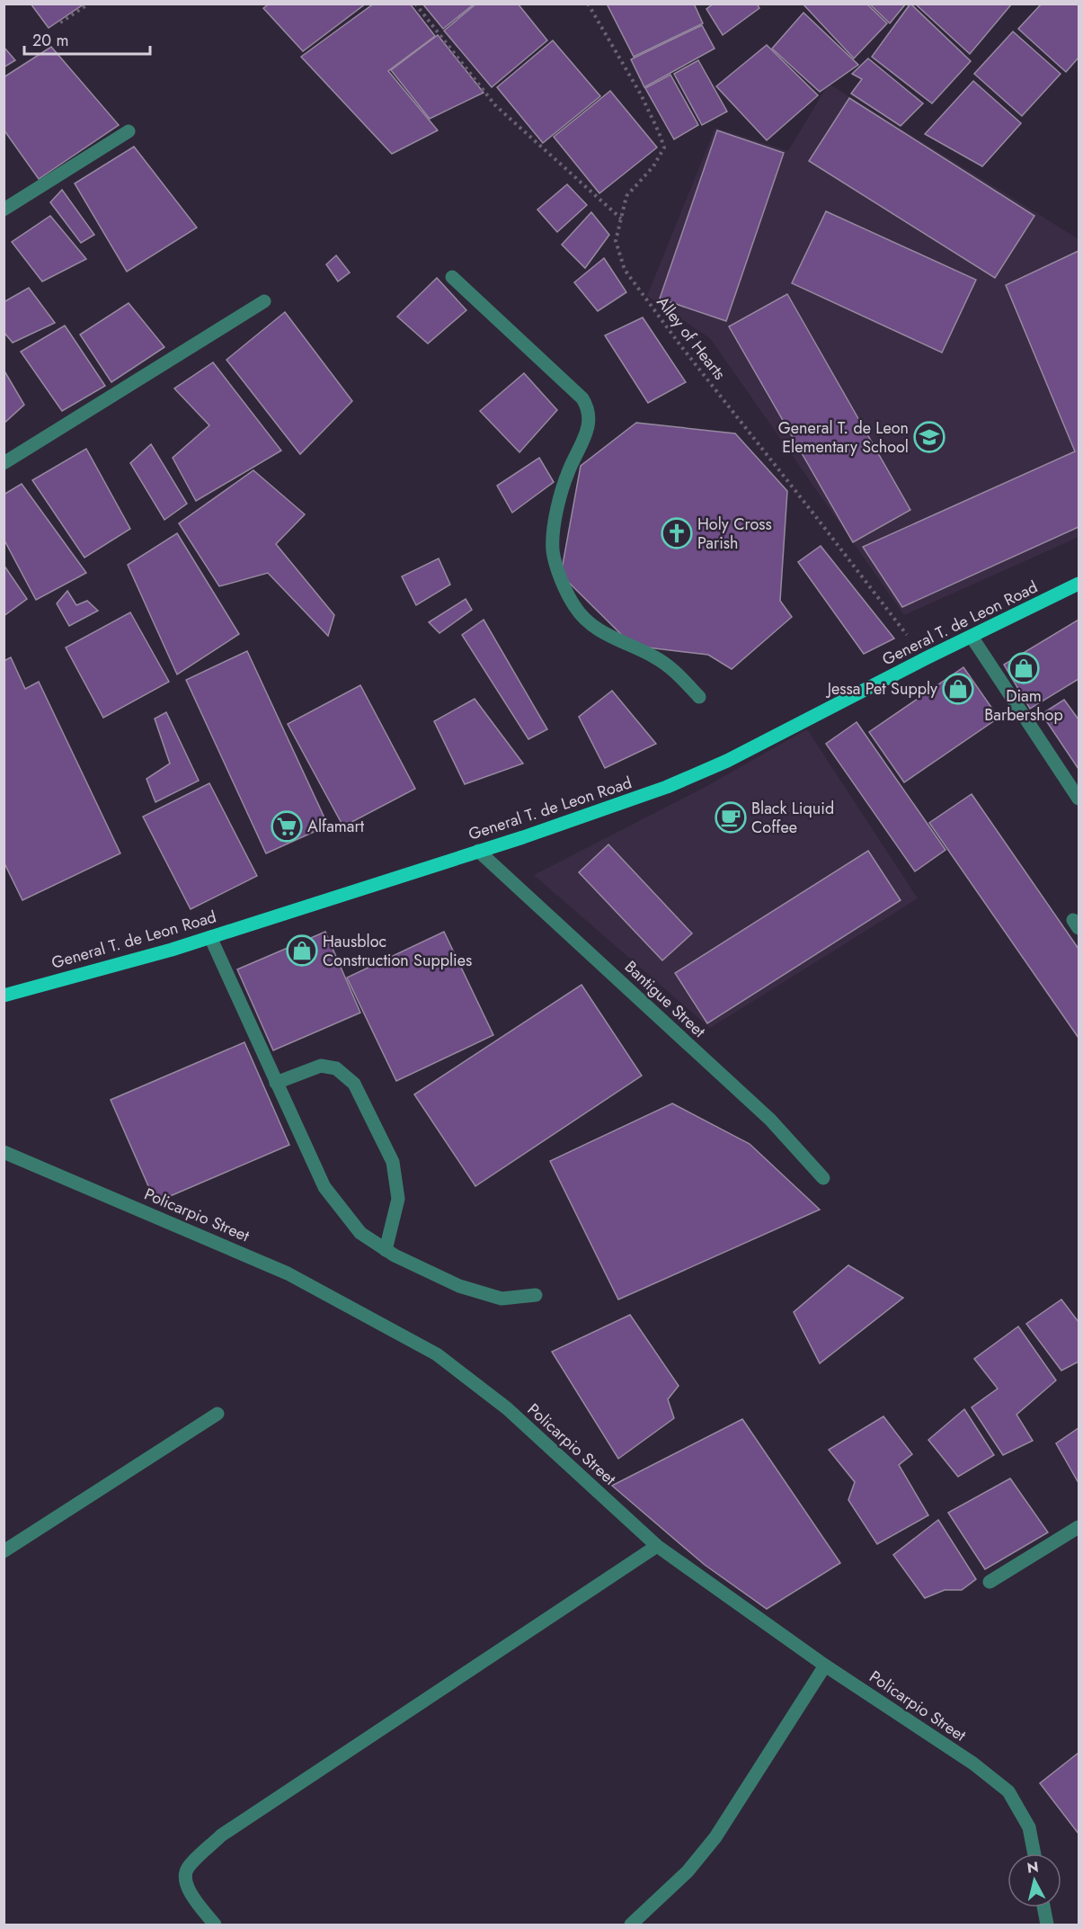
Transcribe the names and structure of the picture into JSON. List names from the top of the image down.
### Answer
{
  "streets": {
    "main road": ["General T. de Leon Road"],
    "street": ["Bantigue Street", "Policarpio Street"],
    "path": ["Alley of Hearts"]
  },
  "crossings": [
    ["Alley of Hearts", "General T. de Leon Road"],
    ["General T. de Leon Road", "Bantigue Street"]
  ],
  "places": {
    "school or university": ["General T. de Leon Elementary School"],
    "church": ["Holy Cross Parish"],
    "shop": ["Diam Barbershop", "Jessa Pet Supply", "Hausbloc Construction Supplies"],
    "cafe": ["Black Liquid Coffee"],
    "supermarket": ["Alfamart"]
  },
  "scale_bar": "20 m",
  "north": "top"
}
